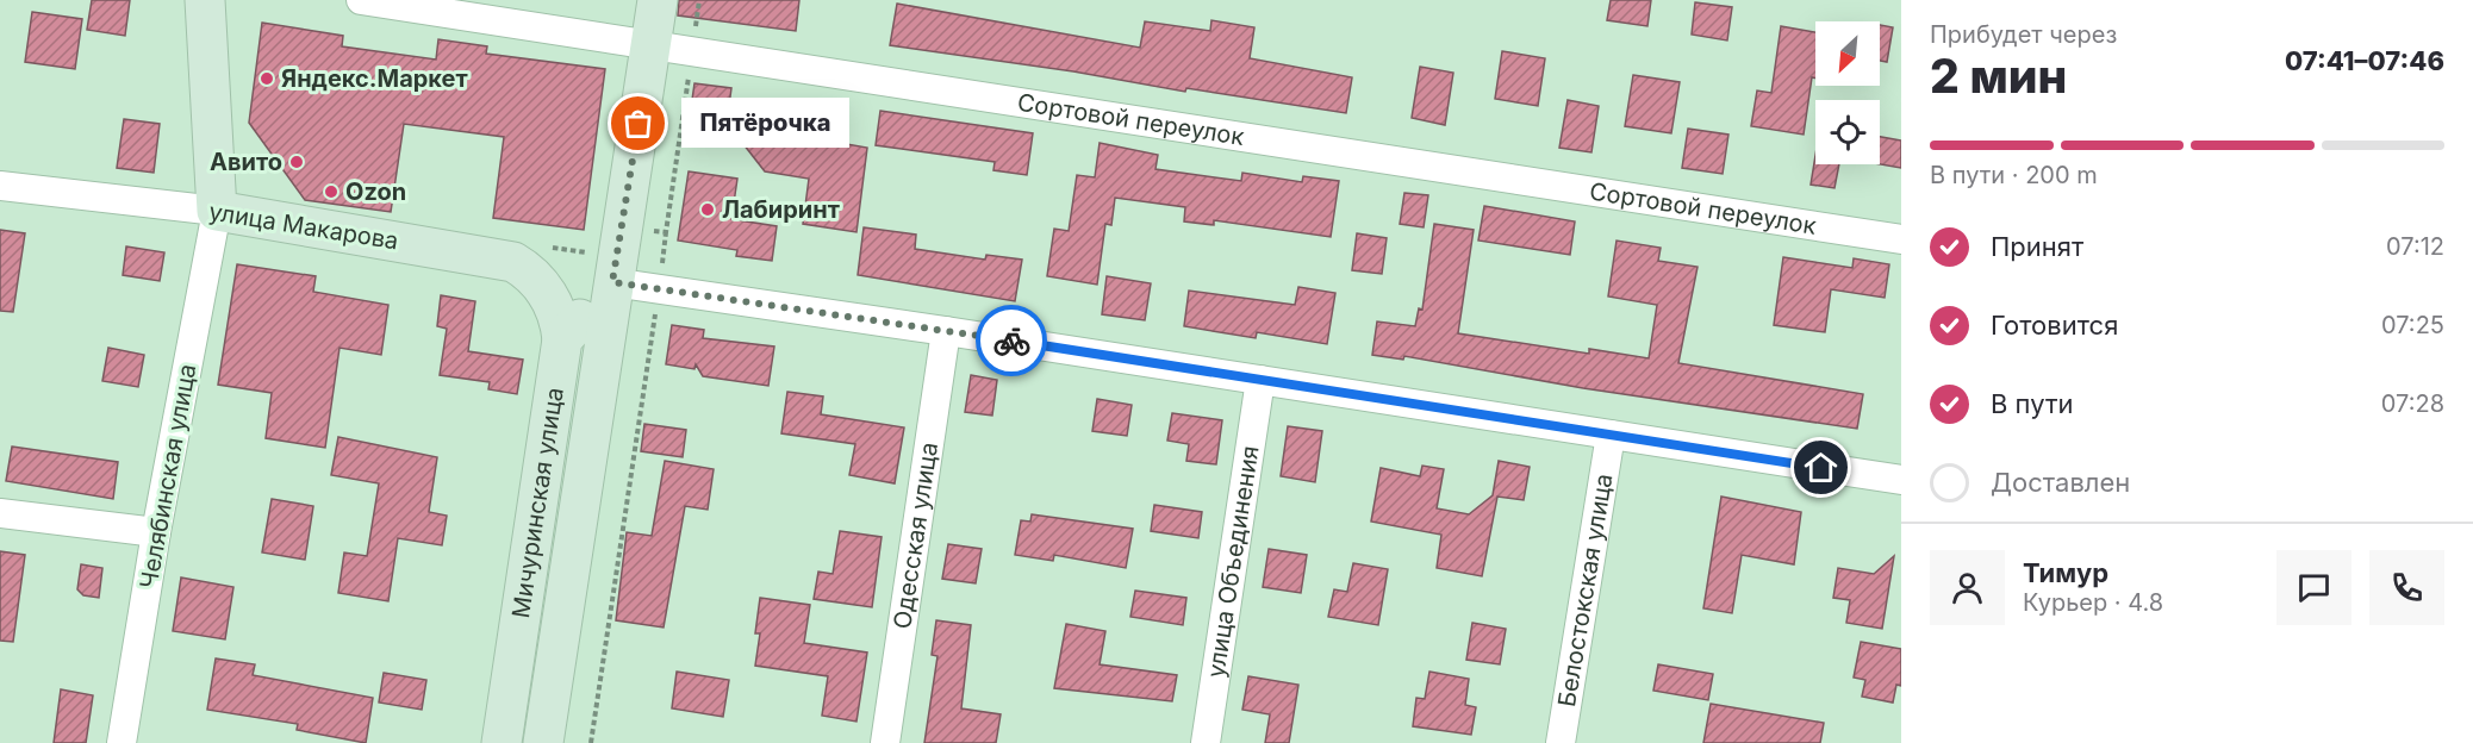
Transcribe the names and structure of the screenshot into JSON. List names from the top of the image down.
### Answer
{
  "streets": {
    "main road": ["улица Макарова", "Мичуринская улица"],
    "street": [
      "Сортовой переулок",
      "Челябинская улица",
      "Одесская улица",
      "улица Объединения",
      "Белостокская улица"
    ]
  },
  "crossings": [
    ["Сортовой переулок", "Мичуринская улица"],
    ["улица Макарова", "Челябинская улица"],
    ["улица Макарова", "Мичуринская улица"]
  ],
  "places": [
    "Яндекс.Маркет",
    "Пятёрочка",
    "Авито",
    "Ozon",
    "Лабиринт"
  ],
  "north": "bottom left",
  "page": {
    "heading": ["2 мин", "Прибудет через", "07:41–07:46"],
    "panel": ["Тимур", "Курьер · 4.8"],
    "bubble": "Пятёрочка",
    "bar": "В пути · 200 m",
    "list": [
      ["Принят", "07:12"],
      ["Готовится", "07:25"],
      ["В пути", "07:28"],
      "Доставлен"
    ]
  }
}
